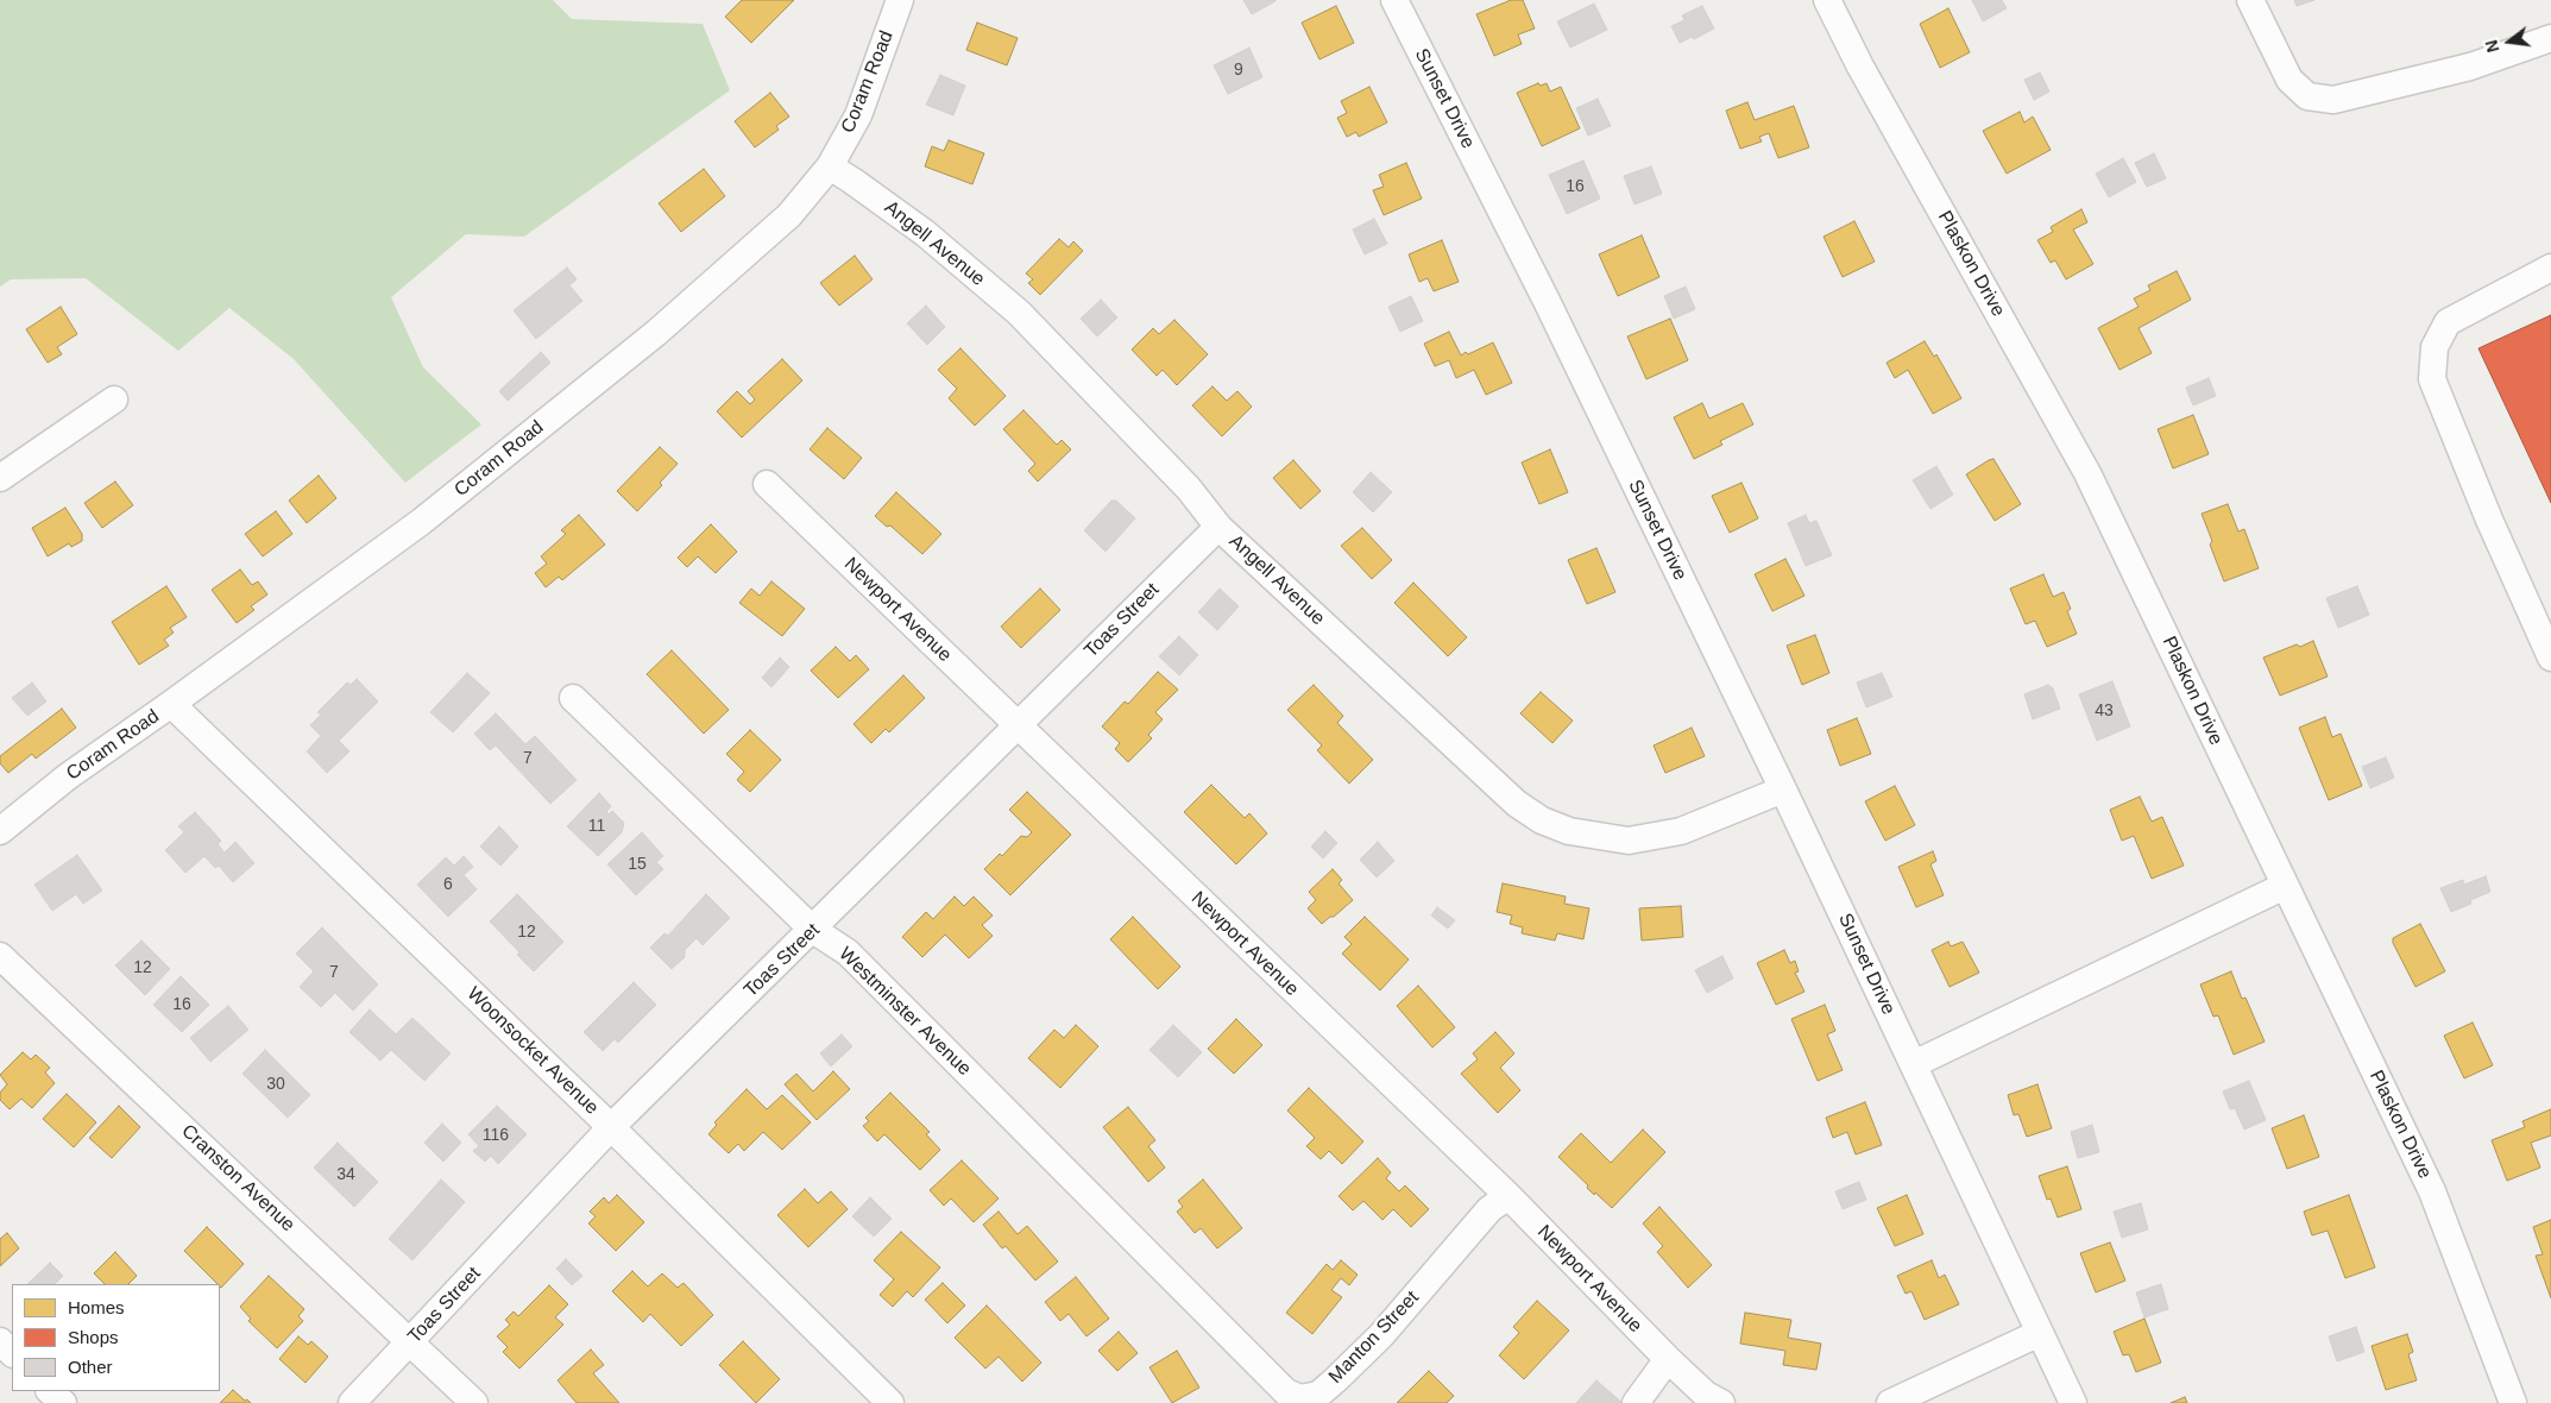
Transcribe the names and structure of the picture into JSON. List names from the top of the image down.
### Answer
{
  "streets": {
    "street": [
      "Coram Road",
      "Sunset Drive",
      "Angell Avenue",
      "Plaskon Drive",
      "Newport Avenue",
      "Toas Street",
      "Westminster Avenue",
      "Woonsocket Avenue",
      "Cranston Avenue",
      "Manton Street"
    ]
  },
  "crossings": [
    ["Coram Road", "Angell Avenue"],
    ["Coram Road", "Woonsocket Avenue"],
    ["Sunset Drive", "Angell Avenue"],
    ["Angell Avenue", "Toas Street"],
    ["Newport Avenue", "Toas Street"],
    ["Newport Avenue", "Manton Street"],
    ["Toas Street", "Westminster Avenue"],
    ["Toas Street", "Woonsocket Avenue"],
    ["Toas Street", "Cranston Avenue"],
    ["Westminster Avenue", "Manton Street"]
  ],
  "house_numbers": [
    "9",
    "16",
    "43",
    "7",
    "11",
    "15",
    "6",
    "12",
    "12",
    "7",
    "16",
    "30",
    "116",
    "34"
  ],
  "legend": ["Homes", "Shops", "Other"],
  "north": "left"
}
